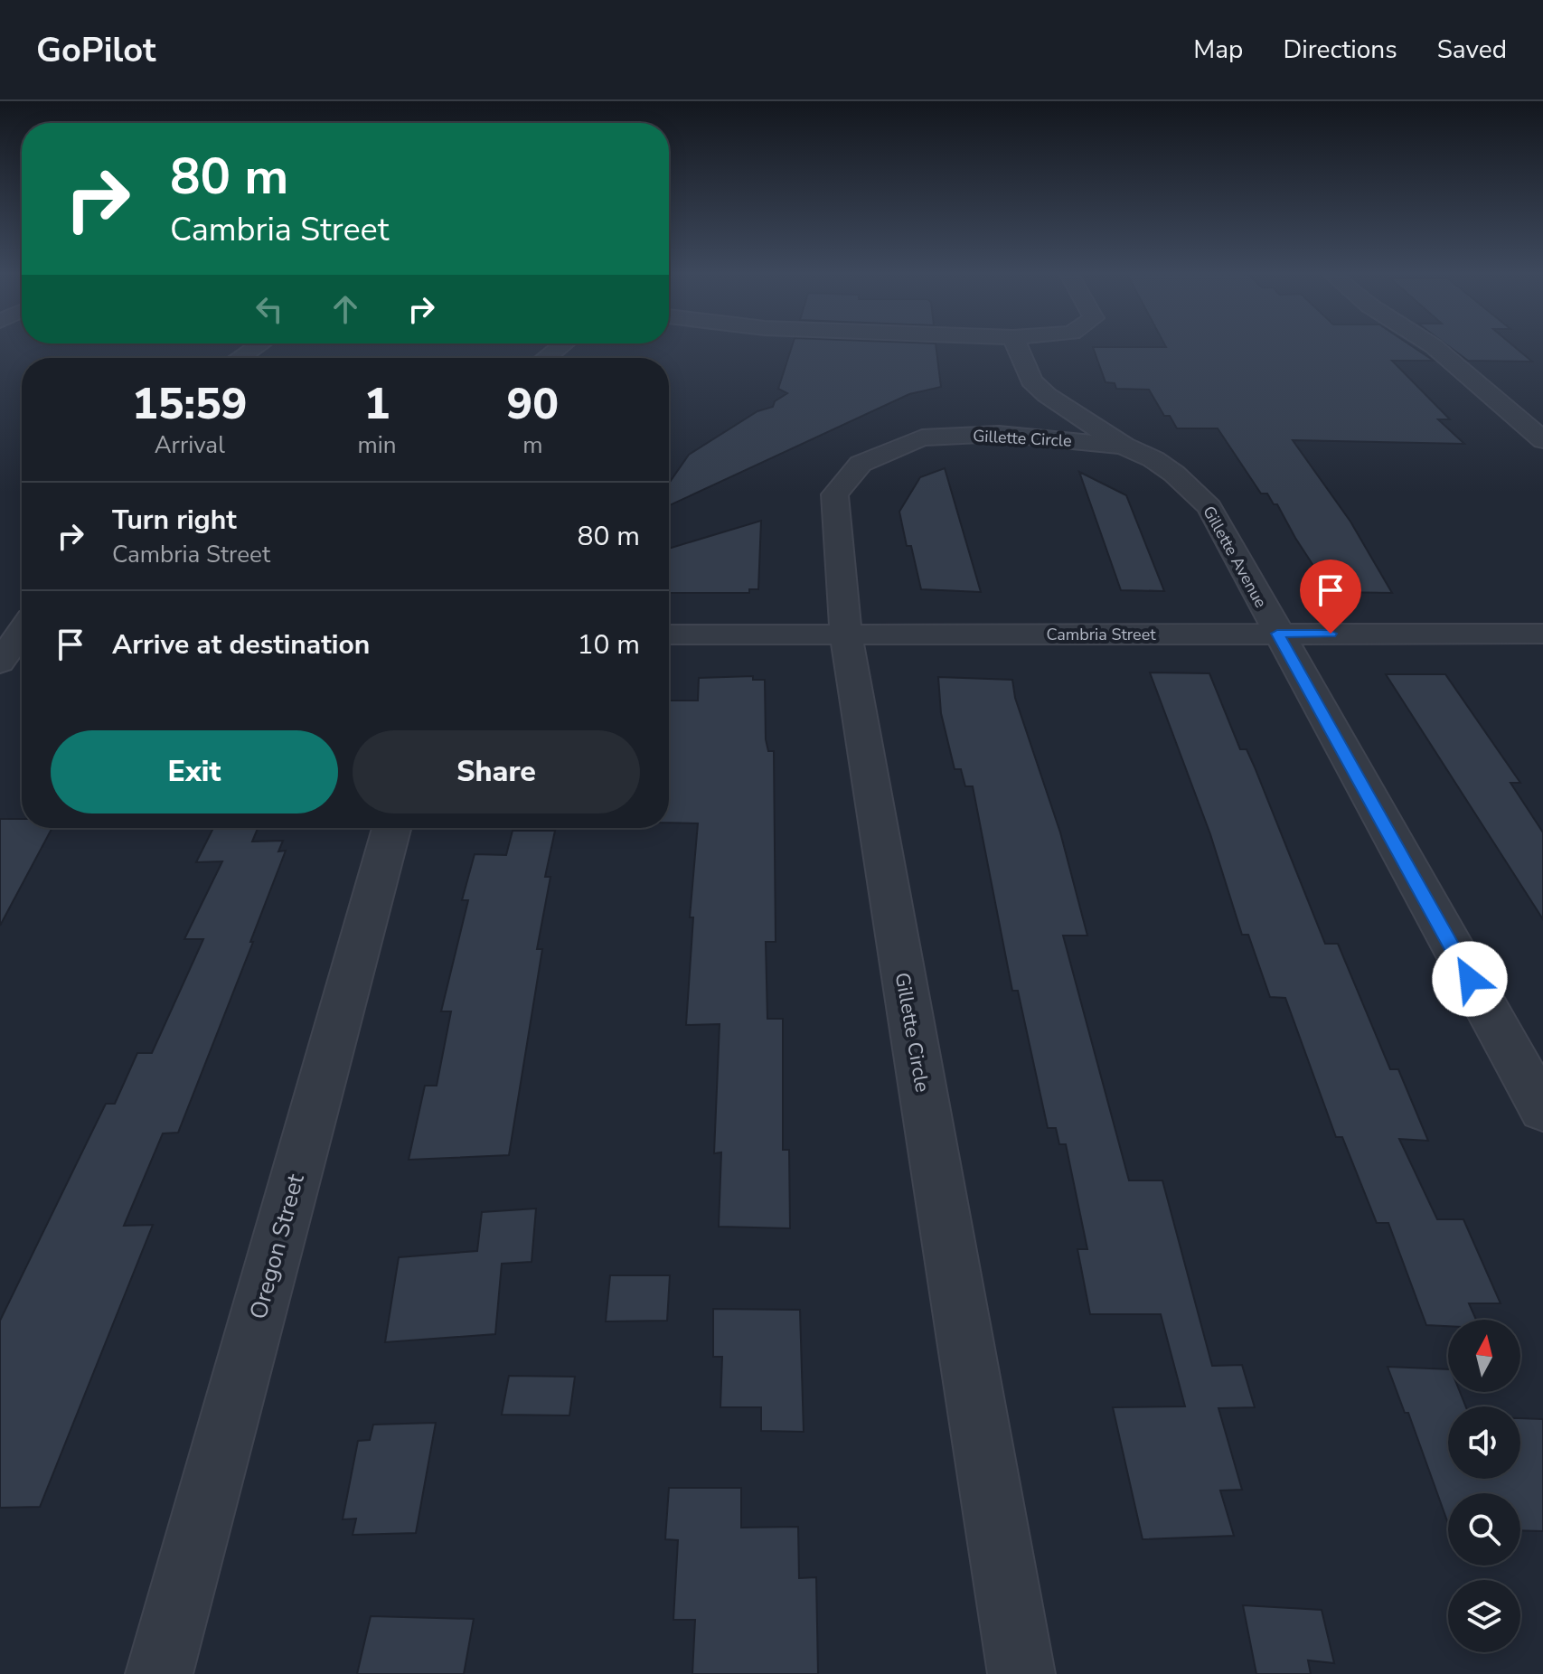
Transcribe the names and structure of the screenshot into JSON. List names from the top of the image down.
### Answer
{
  "streets": {
    "street": [
      "Gillette Circle",
      "Gillette Avenue",
      "Cambria Street",
      "Oregon Street"
    ]
  },
  "crossings": [
    ["Gillette Circle", "Gillette Avenue"],
    ["Gillette Circle", "Cambria Street"],
    ["Gillette Avenue", "Cambria Street"]
  ],
  "north": "top",
  "page": {
    "header": "GoPilot",
    "nav": ["Map", "Directions", "Saved"],
    "turn": ["80 m", "Cambria Street"],
    "eta": [
      "15:59",
      "Arrival",
      "1",
      "min",
      "90",
      "m"
    ],
    "list": [
      {
        "name": "Turn right",
        "note": "Cambria Street",
        "value": "80 m"
      },
      {
        "name": "Arrive at destination",
        "value": "10 m"
      }
    ],
    "buttons": ["Exit", "Share"]
  }
}
